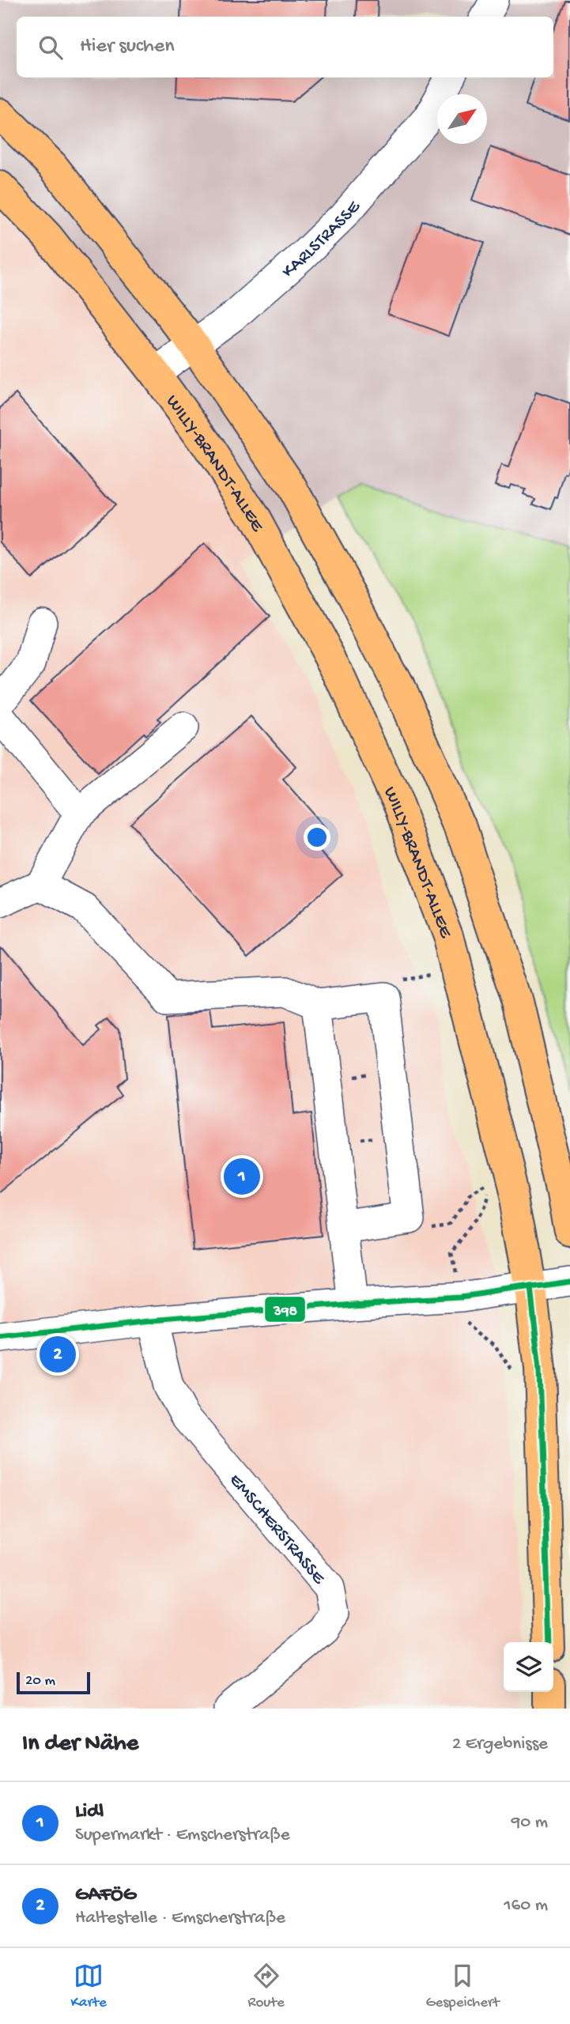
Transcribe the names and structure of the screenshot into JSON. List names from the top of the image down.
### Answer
{
  "streets": {
    "main road": ["WILLY-BRANDT-ALLEE"],
    "street": ["KARLSTRASSE", "EMSCHERSTRASSE"]
  },
  "crossings": [
    ["KARLSTRASSE", "WILLY-BRANDT-ALLEE"]
  ],
  "lines": ["transit line 398"],
  "scale_bar": "20 m",
  "north": "top right",
  "page": {
    "search": "Hier suchen",
    "pins": ["1", "2"],
    "scale": "20 m",
    "heading": ["In der Nähe", "2 Ergebnisse"],
    "list": [
      {
        "mark": "1",
        "name": "Lidl",
        "note": "Supermarkt · Emscherstraße",
        "value": "90 m"
      },
      {
        "mark": "2",
        "name": "GAFÖG",
        "note": "Haltestelle · Emscherstraße",
        "value": "160 m"
      }
    ],
    "nav": ["Karte", "Route", "Gespeichert"]
  }
}
